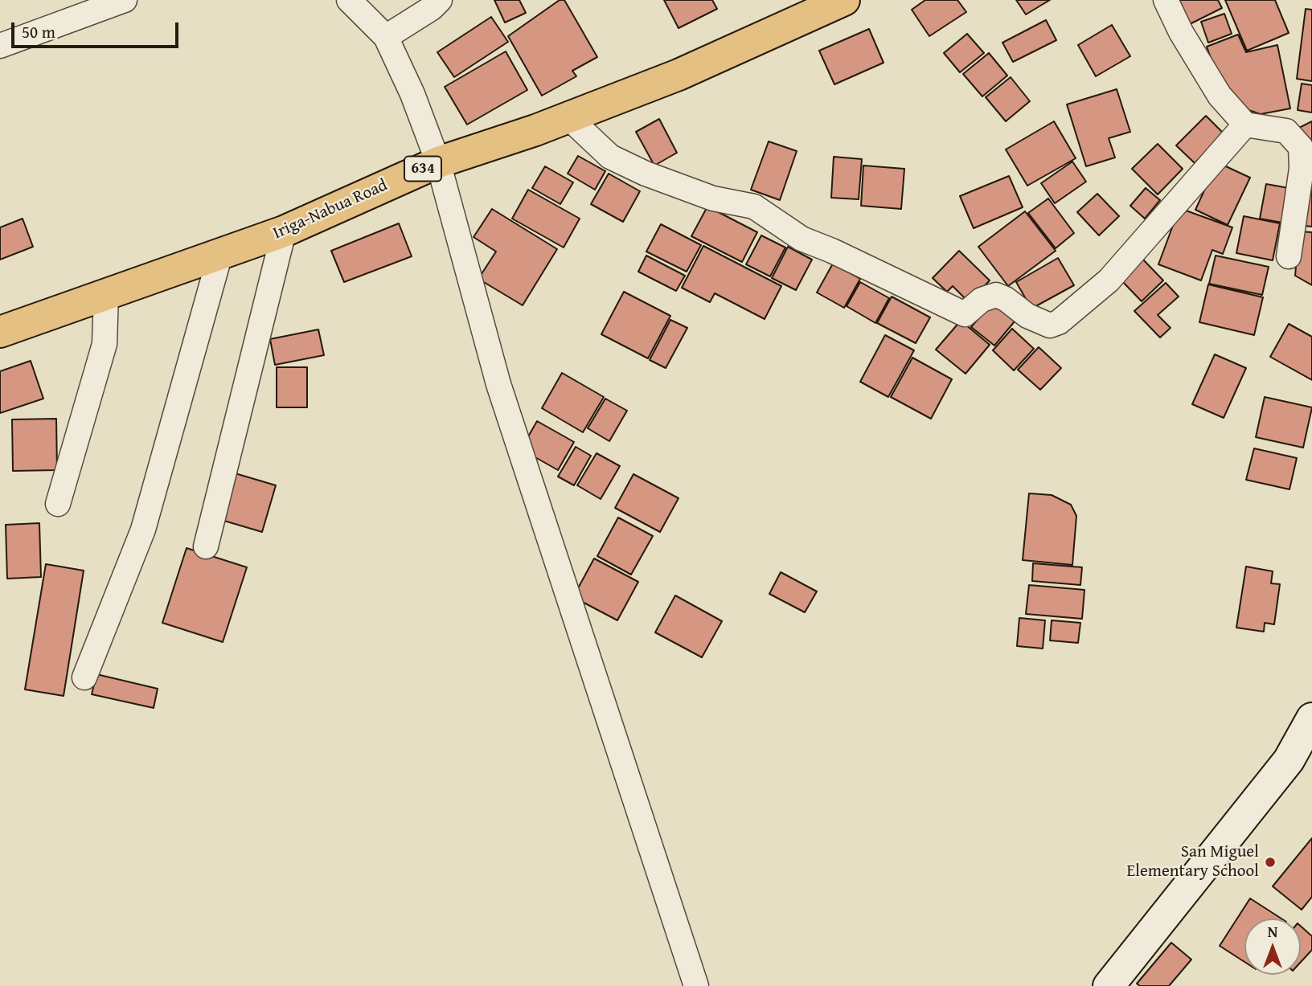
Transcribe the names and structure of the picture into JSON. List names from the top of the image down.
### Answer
{
  "streets": {
    "main road": ["634", "Iriga-Nabua Road"]
  },
  "places": ["San Miguel Elementary School"],
  "scale_bar": "50 m",
  "north": "top"
}
